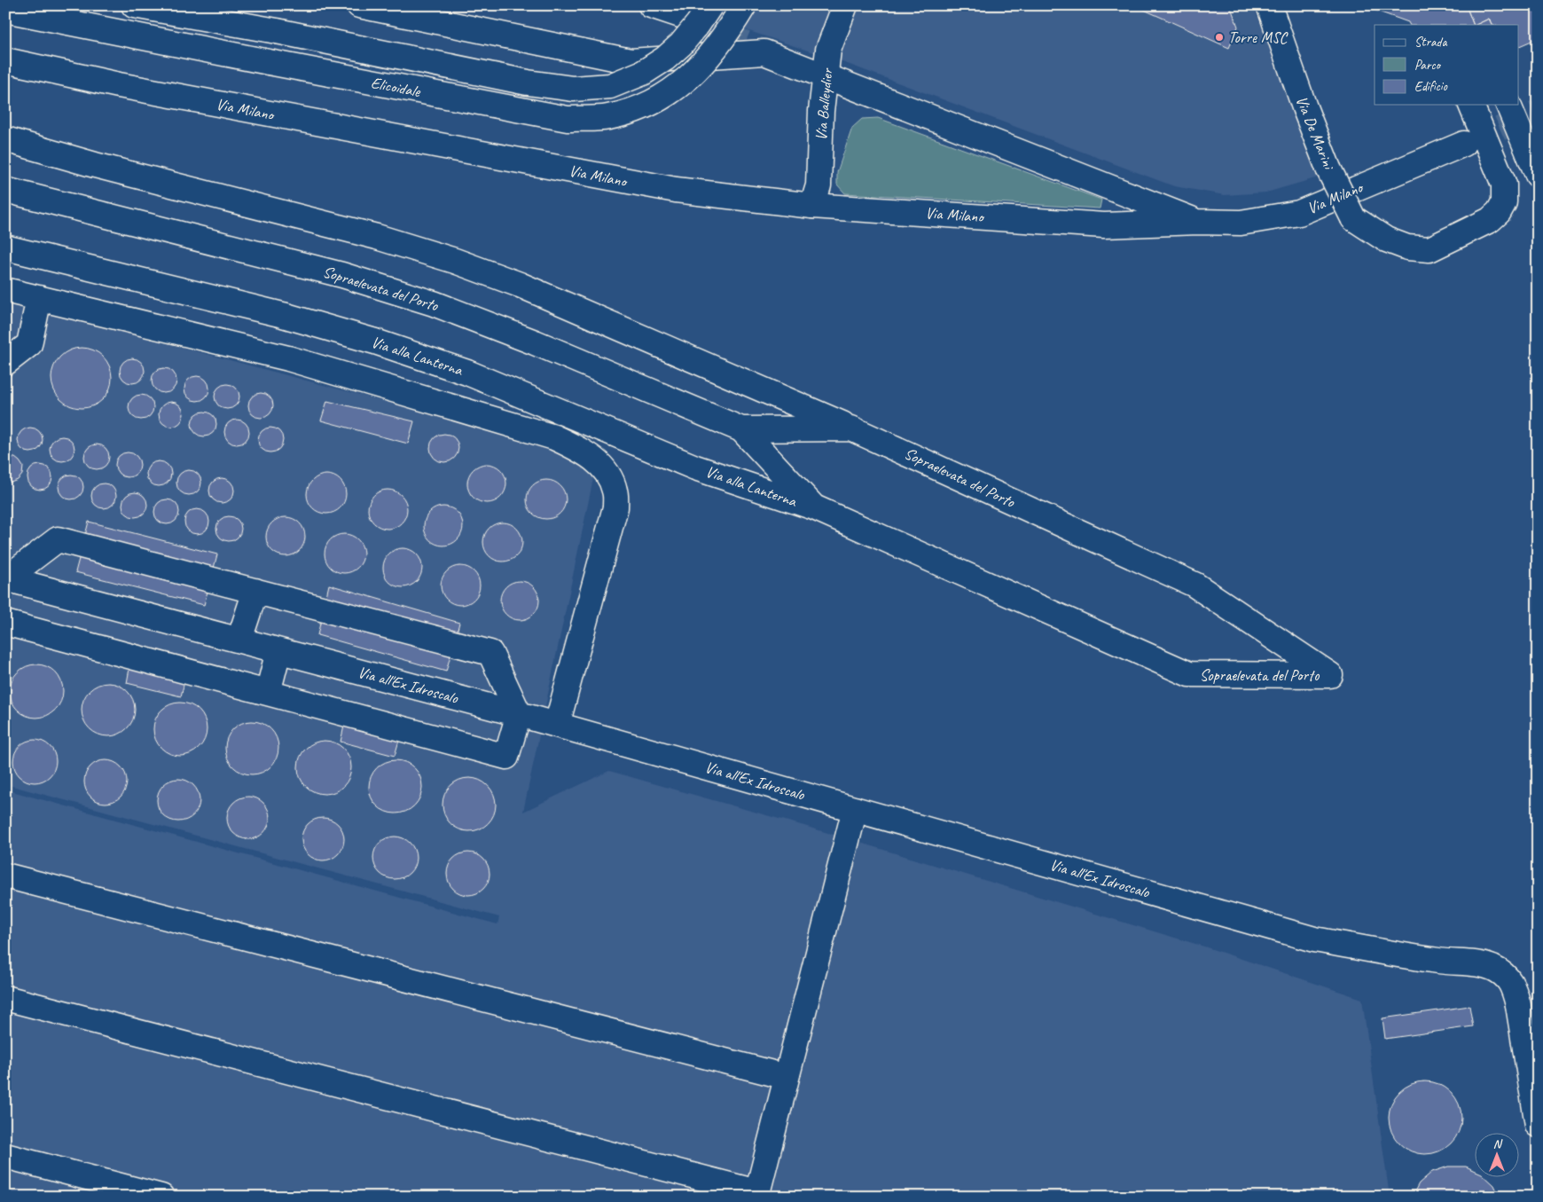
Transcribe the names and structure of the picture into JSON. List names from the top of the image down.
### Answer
{
  "streets": {
    "main road": [
      "Elicoidale",
      "Via Balleydier",
      "Via Milano",
      "Via De Marini",
      "Sopraelevata del Porto",
      "Via alla Lanterna",
      "Via all'Ex Idroscalo"
    ]
  },
  "crossings": [
    ["Via Balleydier", "Via Milano"],
    ["Sopraelevata del Porto", "Via alla Lanterna"]
  ],
  "places": ["Torre MSC"],
  "legend": ["Strada", "Parco", "Edificio"],
  "north": "top"
}
